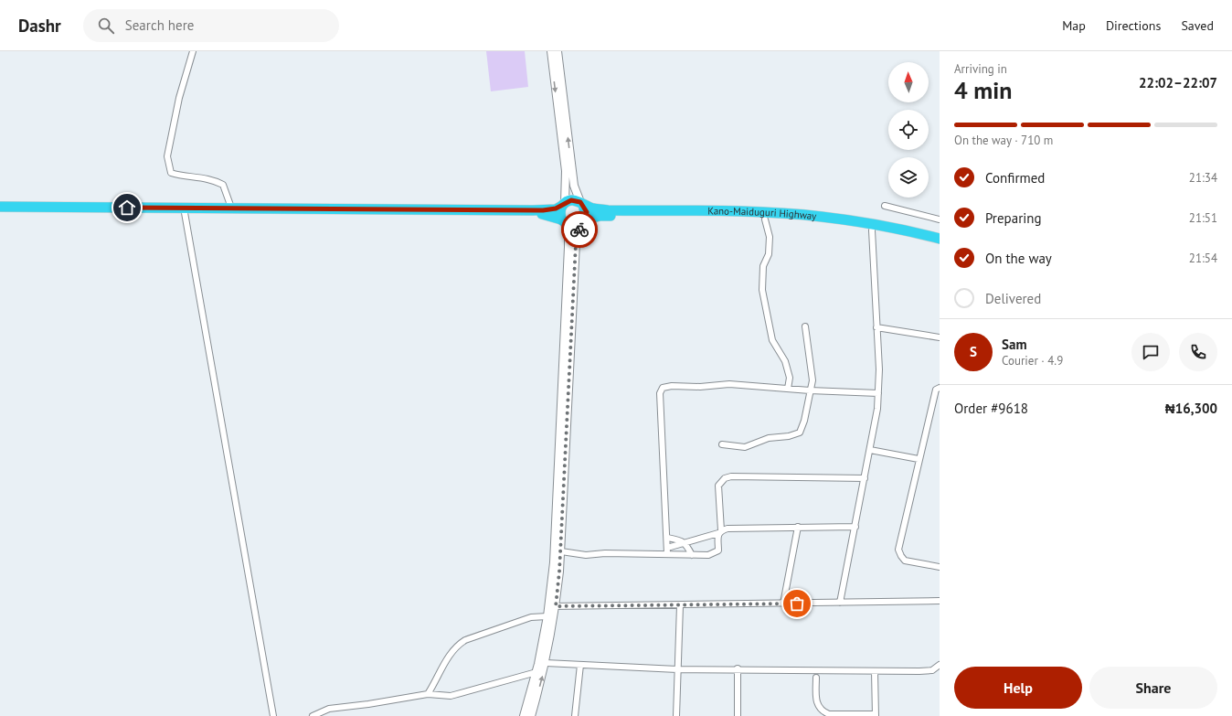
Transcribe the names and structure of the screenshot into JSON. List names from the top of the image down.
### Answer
{
  "streets": {
    "highway": ["Kano-Maiduguri Highway"]
  },
  "north": "top",
  "page": {
    "header": "Dashr",
    "search": "Search here",
    "nav": ["Map", "Directions", "Saved"],
    "heading": ["4 min", "Arriving in", "22:02–22:07"],
    "panel": [
      "Sam",
      "Courier · 4.9",
      "Order #9618",
      "₦16,300"
    ],
    "bar": "On the way · 710 m",
    "list": [
      ["Confirmed", "21:34"],
      ["Preparing", "21:51"],
      ["On the way", "21:54"],
      "Delivered"
    ],
    "round": "S",
    "buttons": ["Help", "Share"]
  }
}
